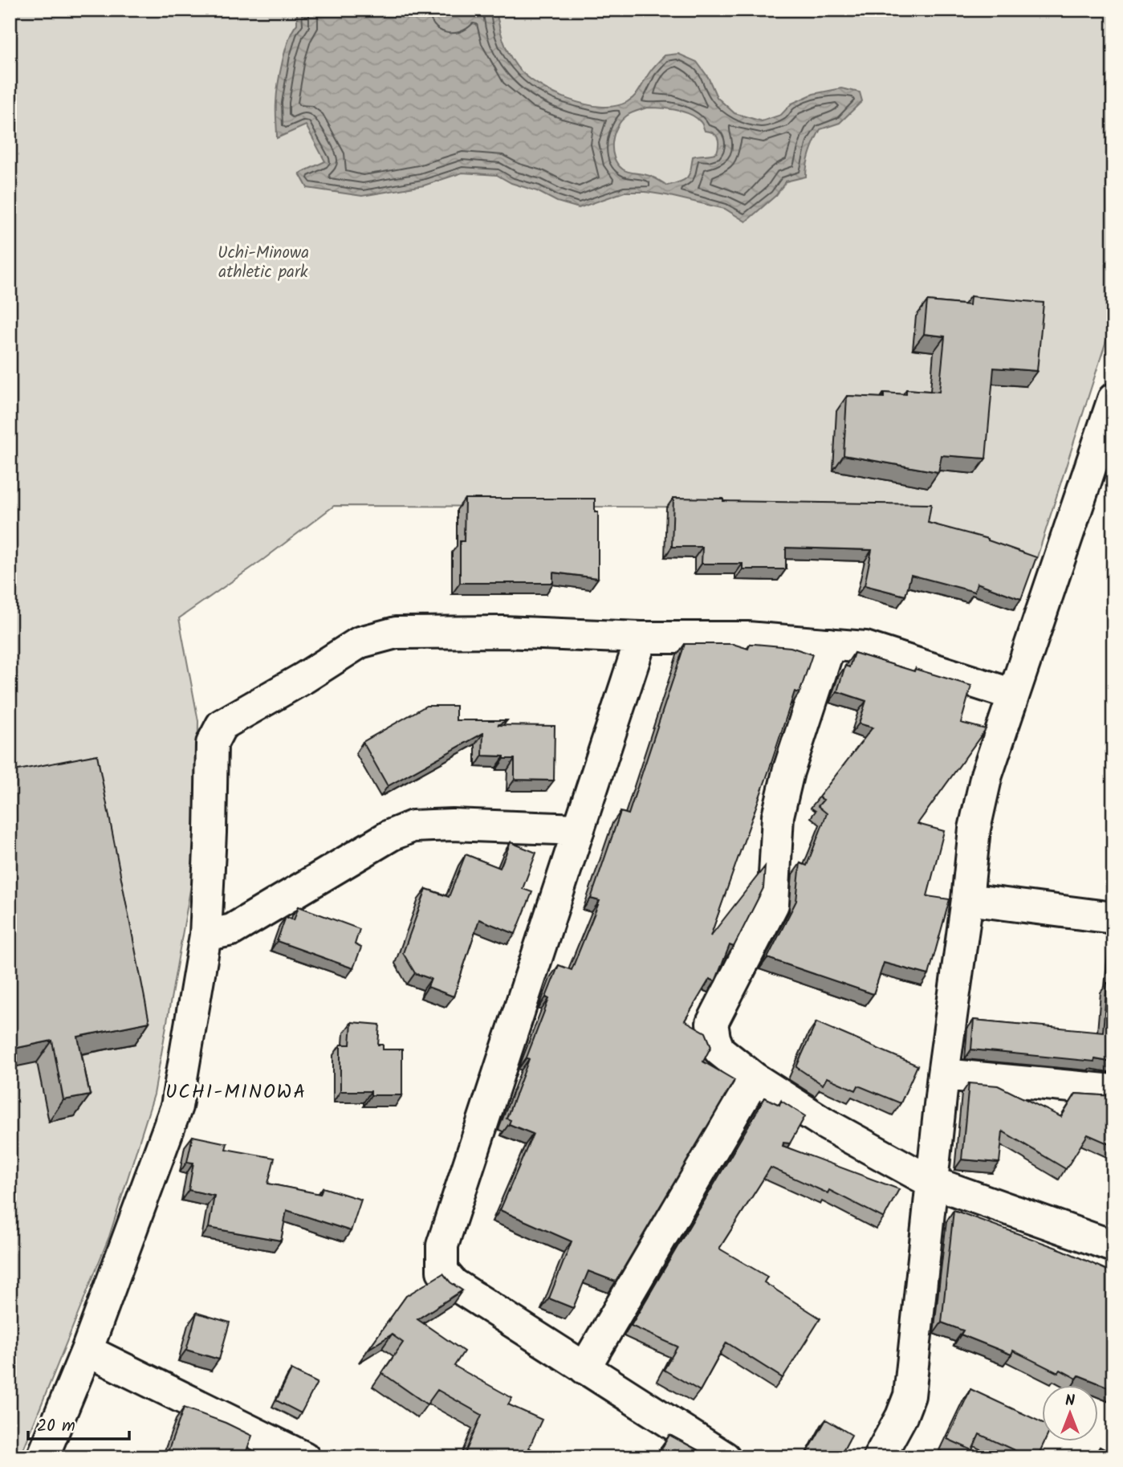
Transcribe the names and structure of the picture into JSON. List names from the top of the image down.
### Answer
{
  "districts": ["UCHI-MINOWA"],
  "parks": ["Uchi-Minowa athletic park"],
  "scale_bar": "20 m",
  "north": "top"
}
